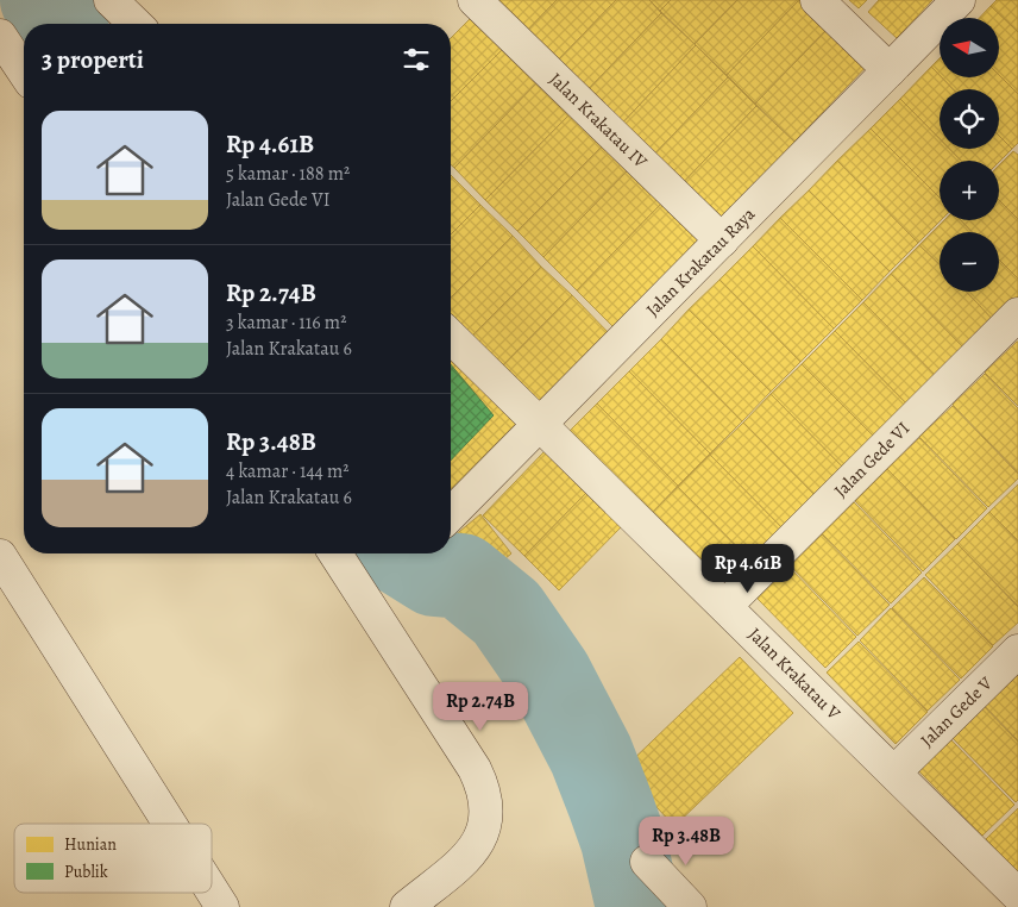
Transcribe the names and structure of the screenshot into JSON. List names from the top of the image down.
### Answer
{
  "streets": {
    "street": [
      "Jalan Krakatau IV",
      "Jalan Krakatau Raya",
      "Jalan Gede VI",
      "Jalan Krakatau V",
      "Jalan Gede V"
    ]
  },
  "crossings": [
    ["Jalan Krakatau IV", "Jalan Krakatau Raya"],
    ["Jalan Krakatau Raya", "Jalan Krakatau V"],
    ["Jalan Gede VI", "Jalan Krakatau V"],
    ["Jalan Krakatau V", "Jalan Gede V"]
  ],
  "legend": ["Hunian", "Publik"],
  "north": "left",
  "page": {
    "map_buttons": ["+", "−"],
    "heading": "3 properti",
    "list": [
      {
        "name": "Rp 4.61B",
        "note": "5 kamar · 188 m² · Jalan Gede VI"
      },
      {
        "name": "Rp 2.74B",
        "note": "3 kamar · 116 m² · Jalan Krakatau 6"
      },
      {
        "name": "Rp 3.48B",
        "note": "4 kamar · 144 m² · Jalan Krakatau 6"
      }
    ],
    "price": ["Rp 4.61B", "Rp 2.74B", "Rp 3.48B"]
  }
}
